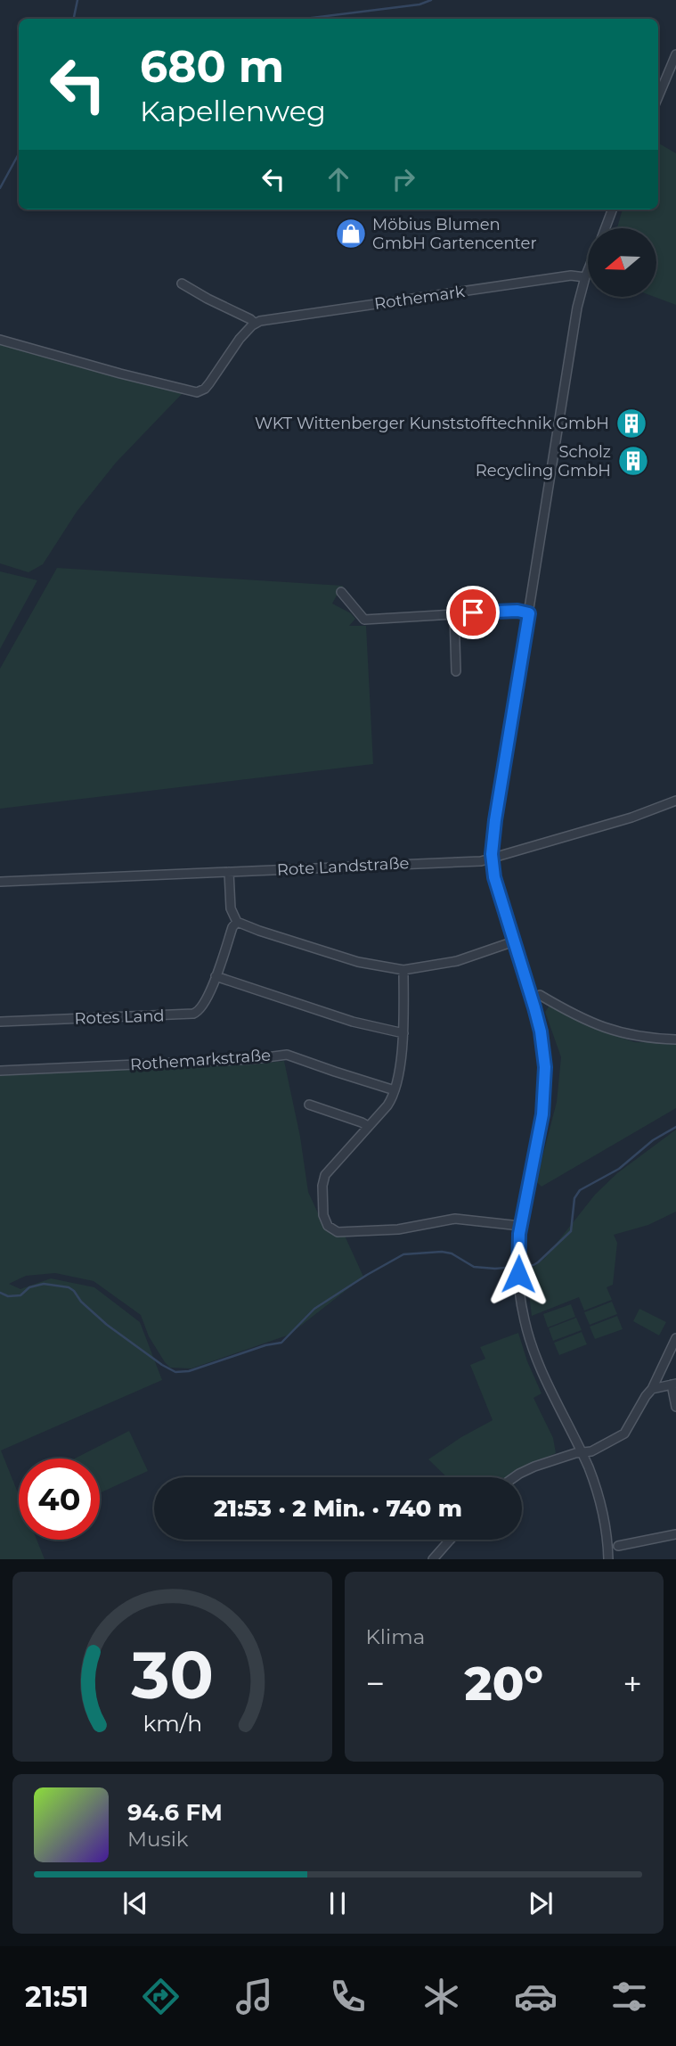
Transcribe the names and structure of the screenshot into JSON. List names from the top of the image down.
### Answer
{
  "streets": {
    "street": [
      "Rothemark",
      "Rote Landstraße",
      "Rotes Land",
      "Rothemarkstraße"
    ]
  },
  "places": {
    "shop": ["Möbius Blumen GmbH Gartencenter"],
    "building": ["WKT Wittenberger Kunststofftechnik GmbH", "Scholz Recycling GmbH"]
  },
  "north": "left",
  "page": {
    "turn": ["680 m", "Kapellenweg"],
    "limit": "40",
    "trip": "21:53 · 2 Min. · 740 m",
    "tile": "Klima",
    "heat": ["−", "20°", "+"],
    "song": ["94.6 FM", "Musik"],
    "tabs": "21:51",
    "gauge": ["30", "km/h"]
  }
}
